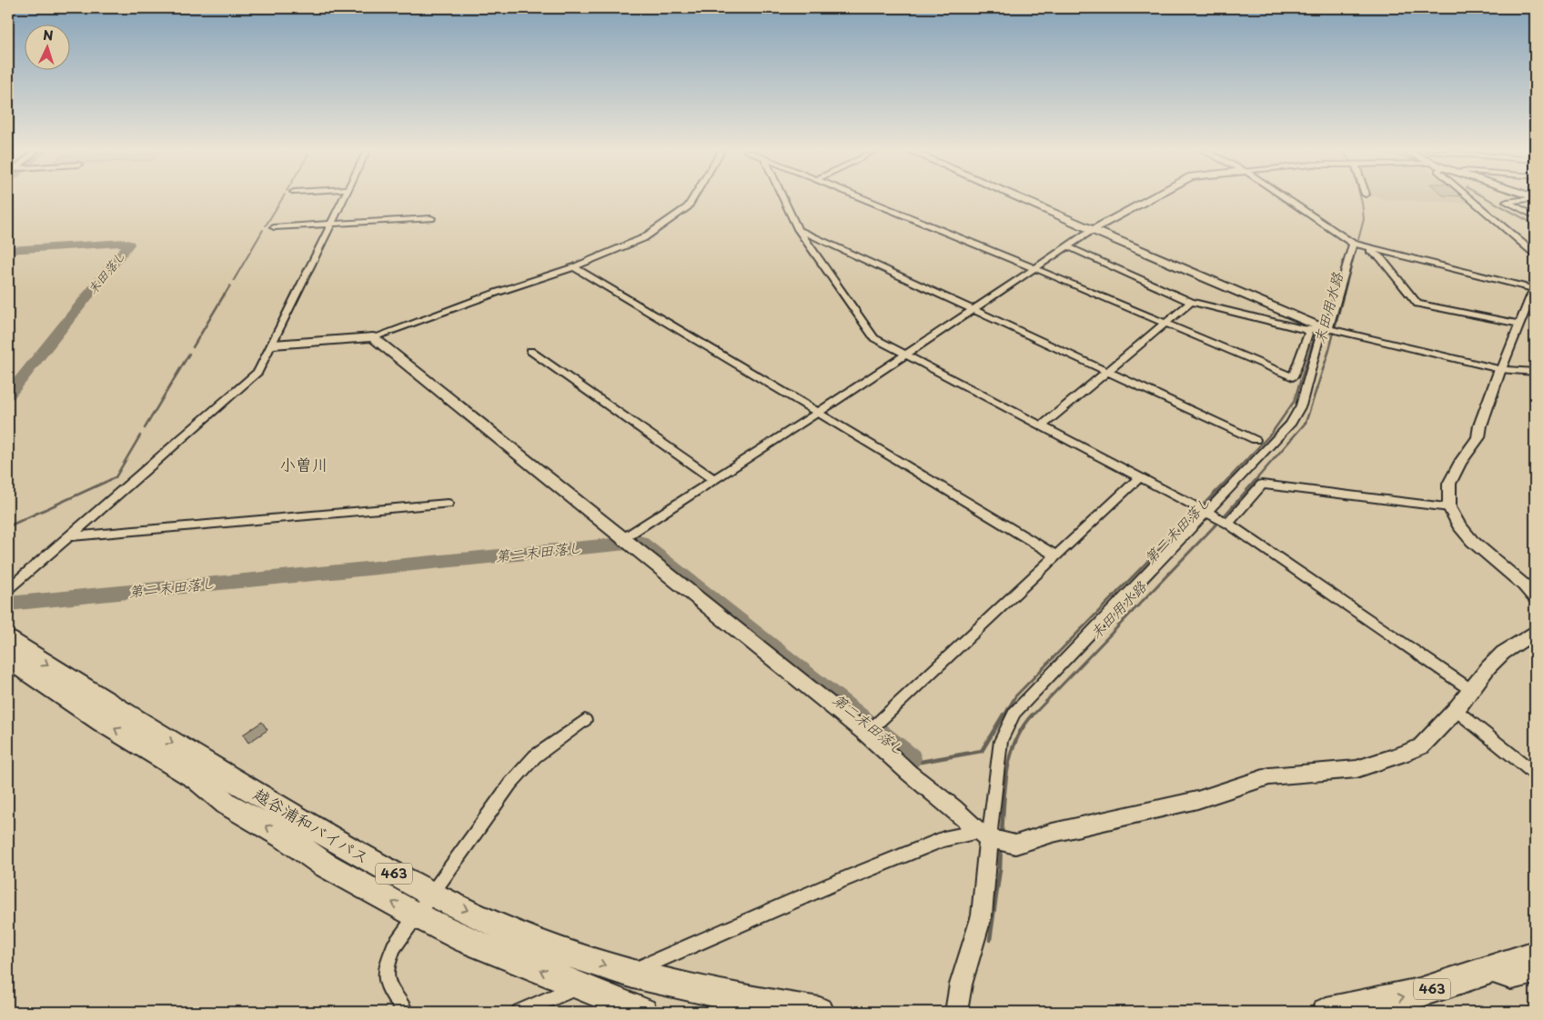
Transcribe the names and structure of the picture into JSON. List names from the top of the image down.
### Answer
{
  "streets": {
    "highway": ["越谷浦和バイパス", "463"]
  },
  "districts": ["小曽川"],
  "water": ["末田落し", "末田用水路", "第二末田落し"],
  "north": "top"
}
